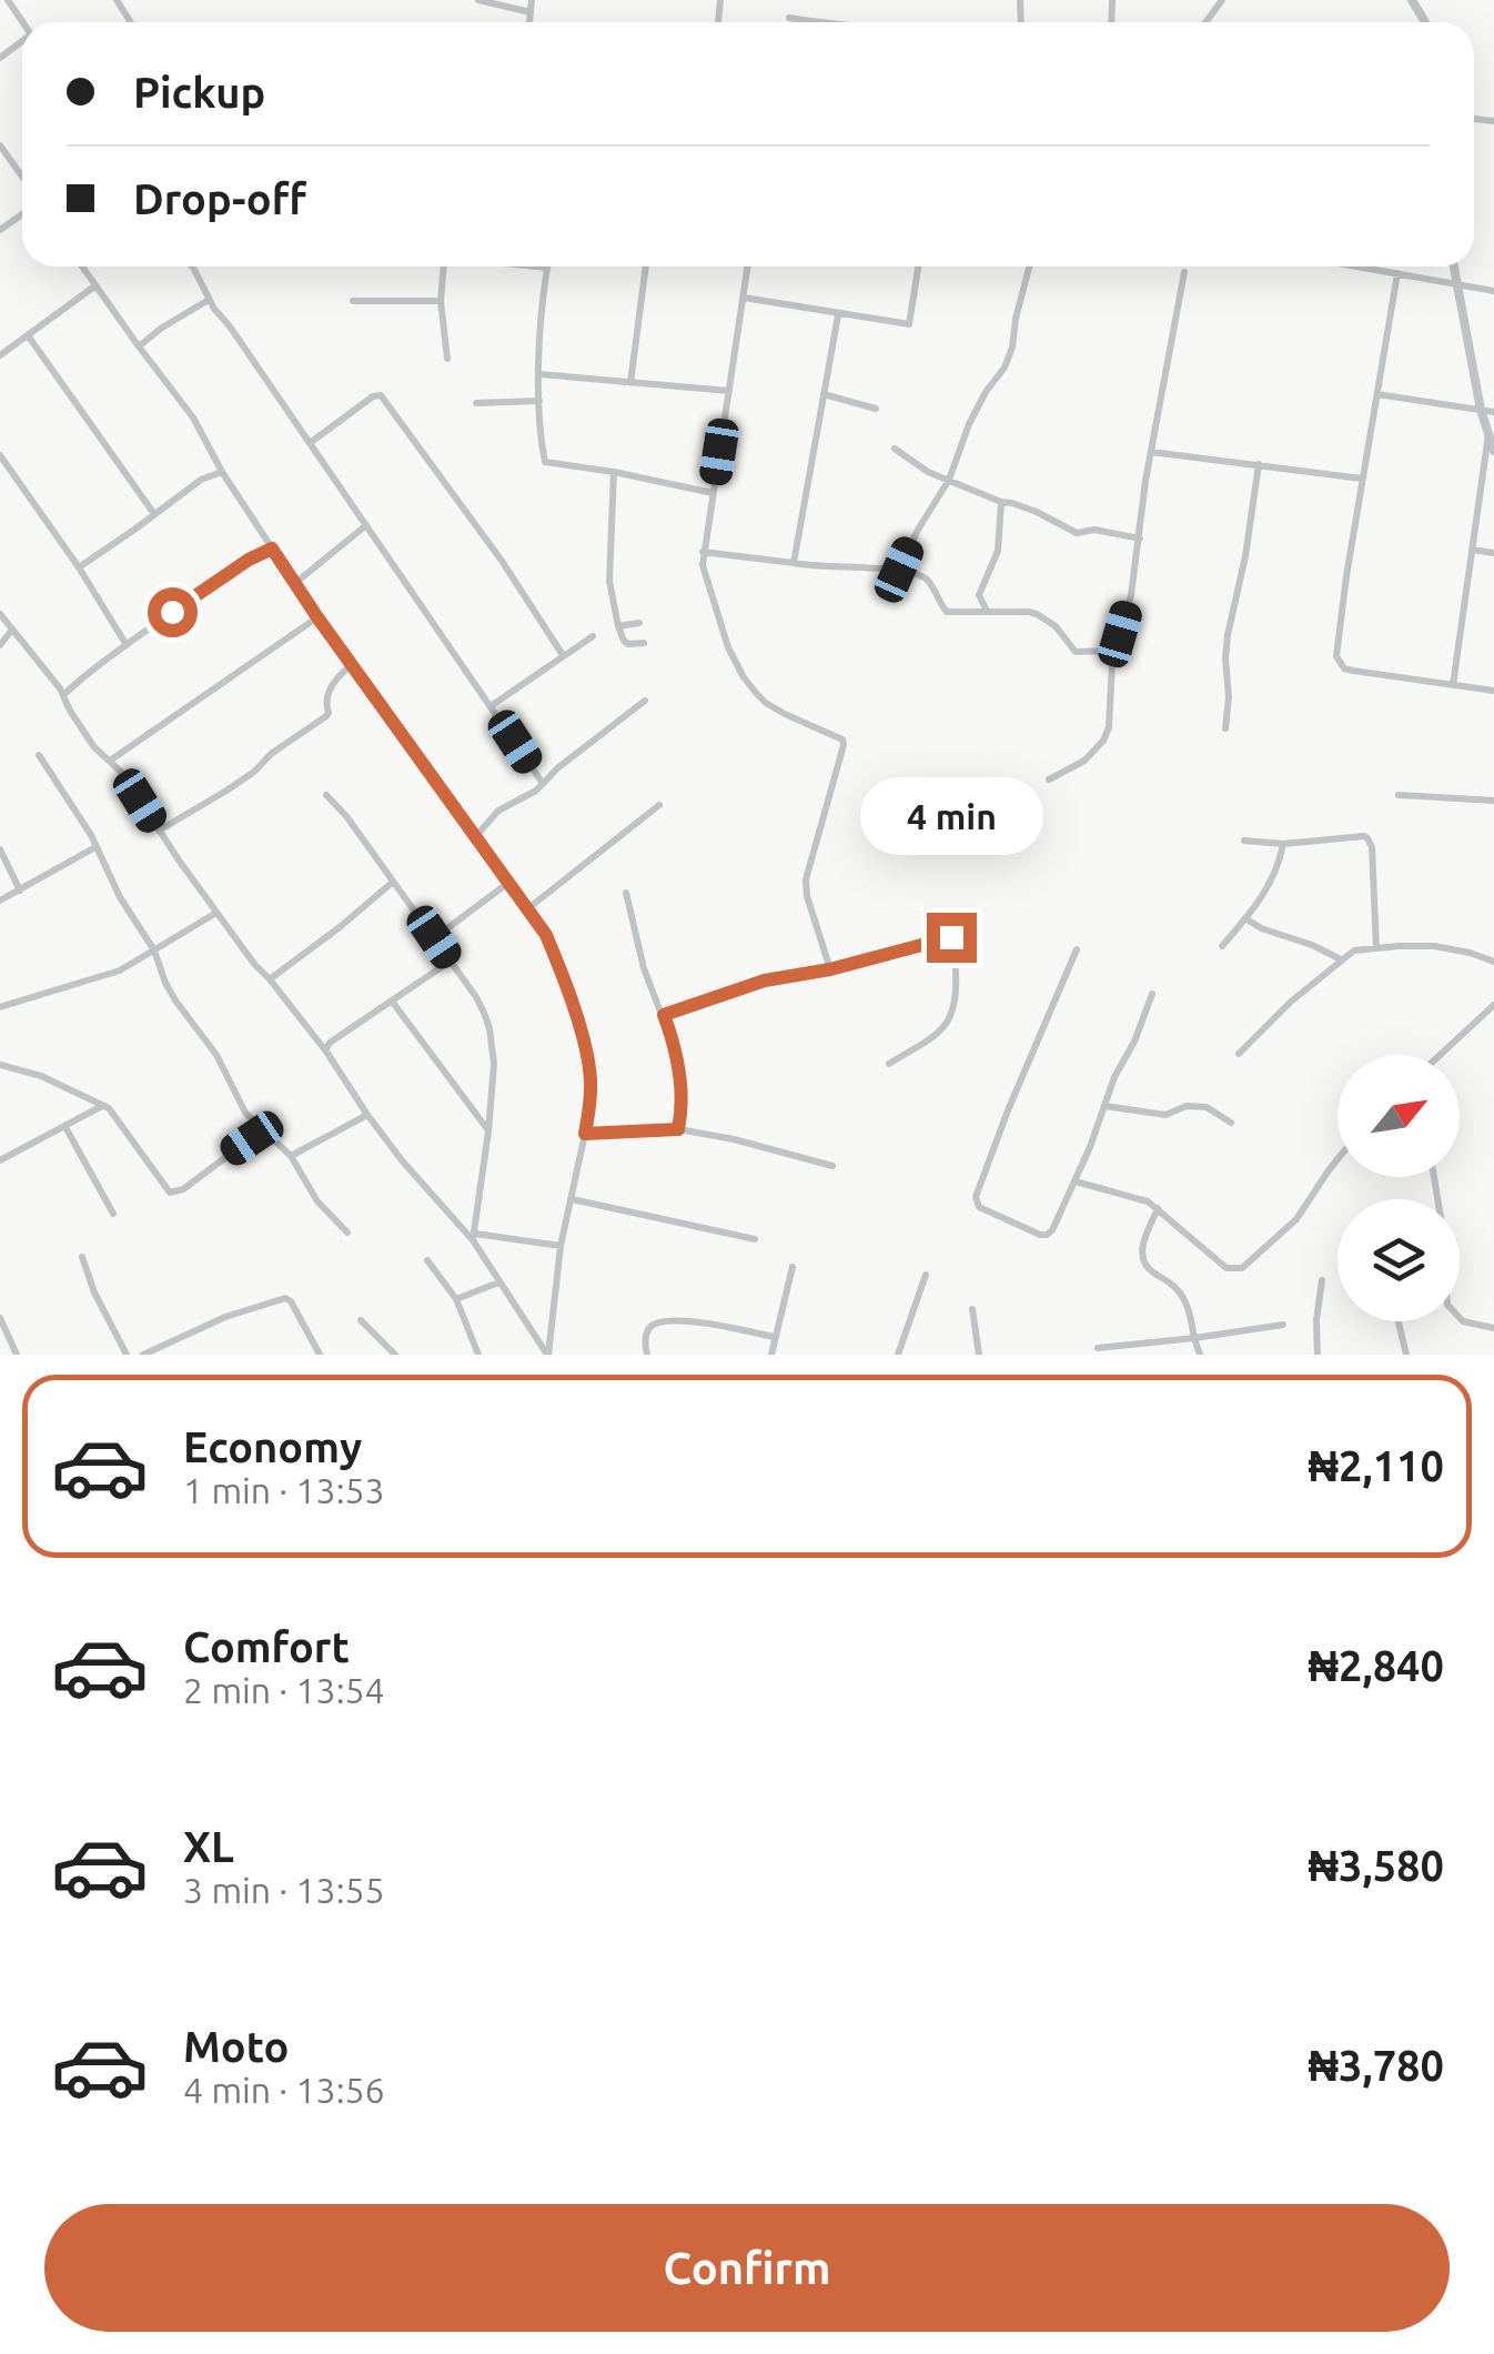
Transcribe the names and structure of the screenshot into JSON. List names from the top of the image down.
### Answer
{
  "north": "top right",
  "page": {
    "banner": ["Pickup", "Drop-off"],
    "bubble": "4 min",
    "list": [
      {
        "name": "Economy",
        "note": "1 min · 13:53",
        "value": "₦2,110"
      },
      {
        "name": "Comfort",
        "note": "2 min · 13:54",
        "value": "₦2,840"
      },
      {
        "name": "XL",
        "note": "3 min · 13:55",
        "value": "₦3,580"
      },
      {
        "name": "Moto",
        "note": "4 min · 13:56",
        "value": "₦3,780"
      }
    ],
    "buttons": "Confirm"
  }
}
